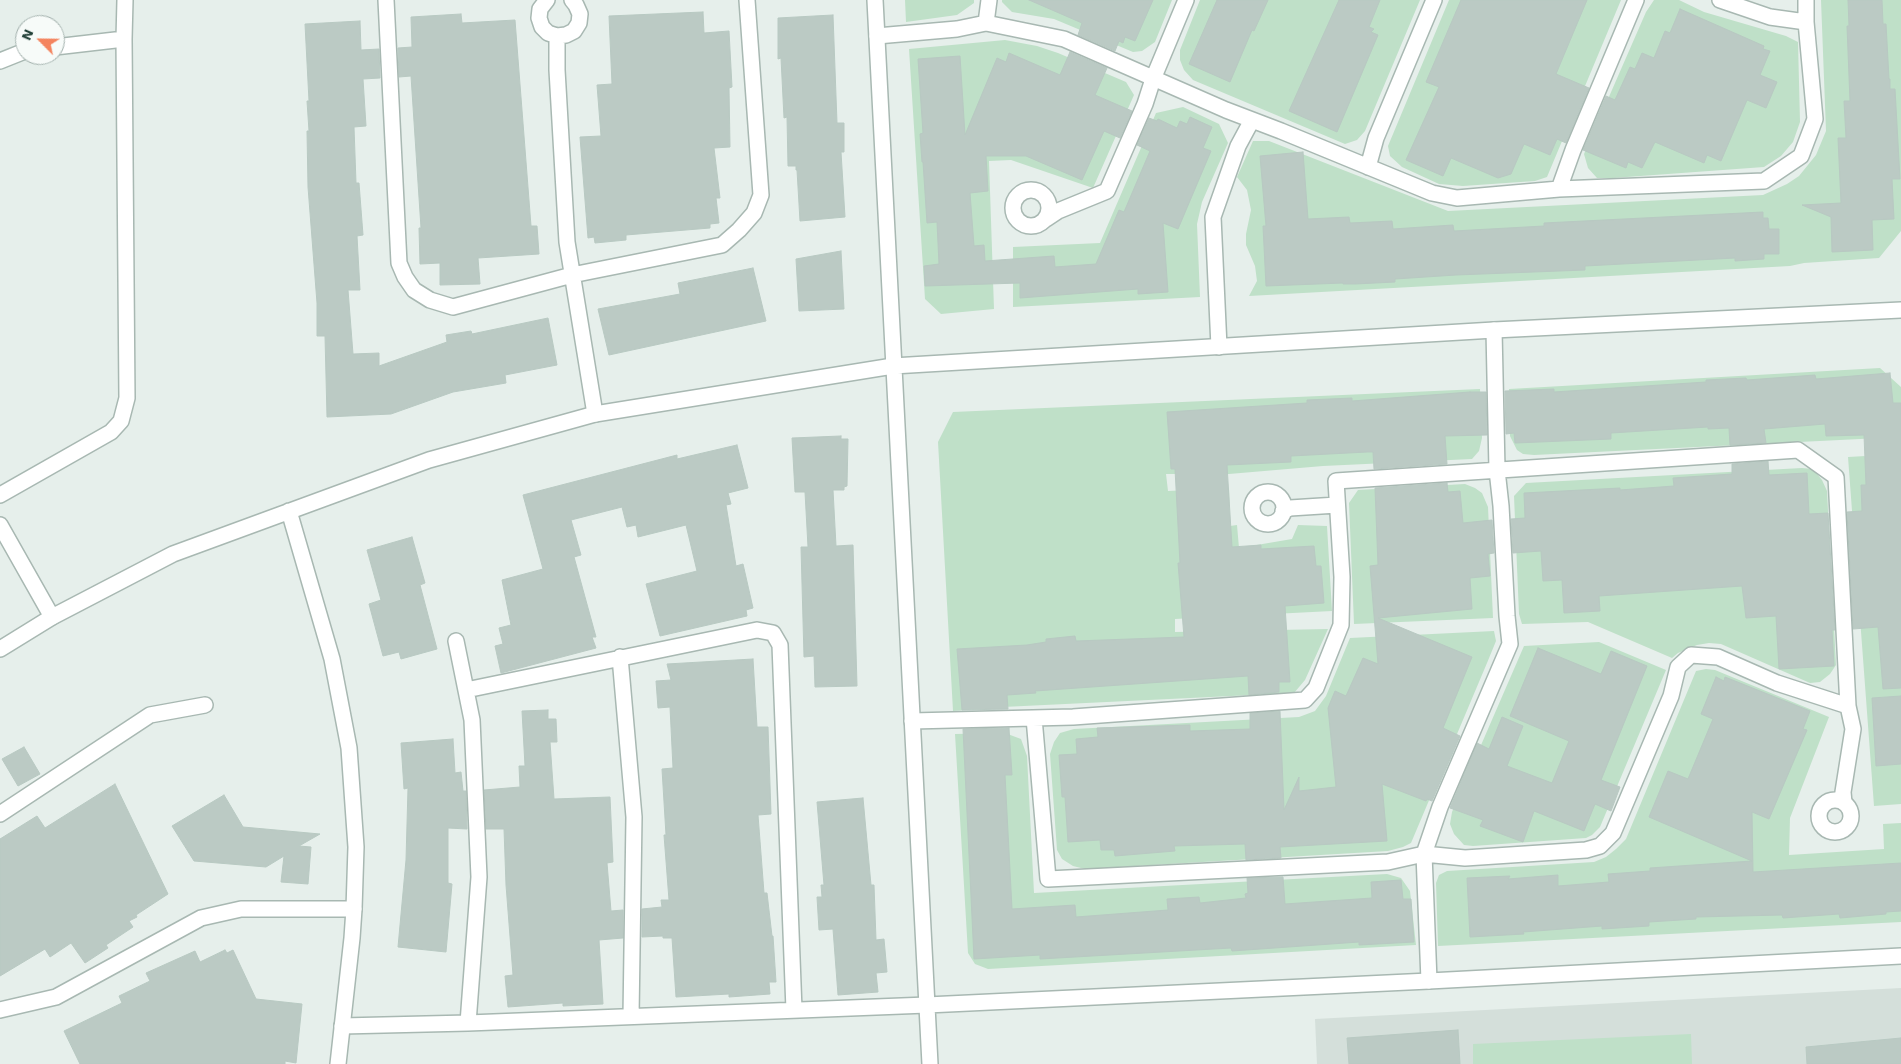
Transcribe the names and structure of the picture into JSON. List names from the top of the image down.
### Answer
{
  "north": "top left"
}
